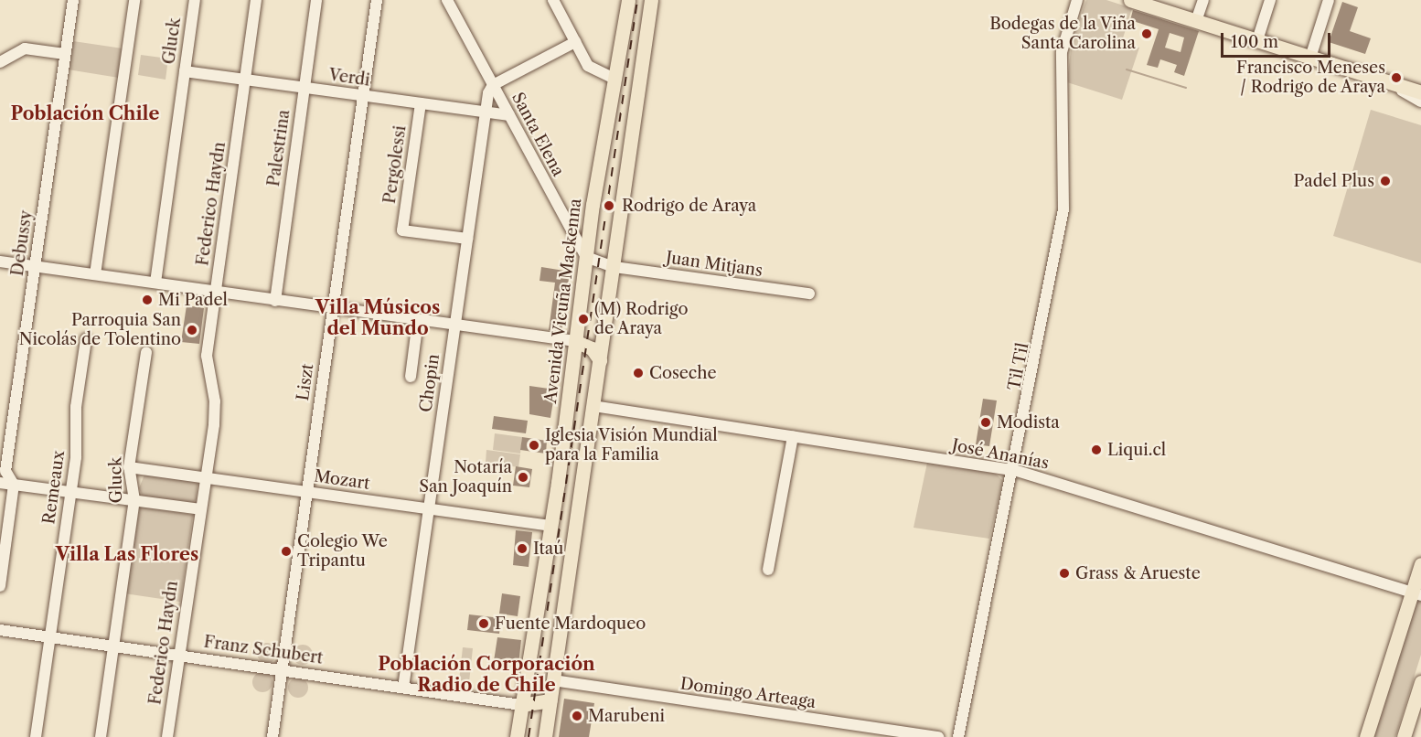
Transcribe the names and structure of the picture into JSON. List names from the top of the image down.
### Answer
{
  "streets": {
    "main road": ["Avenida Vicuña Mackenna"],
    "street": [
      "Gluck",
      "Verdi",
      "Santa Elena",
      "Palestrina",
      "Pergolessi",
      "Federico Haydn",
      "Debussy",
      "Juan Mitjans",
      "Til Til",
      "Liszt",
      "Chopin",
      "José Ananías",
      "Mozart",
      "Remeaux",
      "Franz Schubert",
      "Domingo Arteaga"
    ]
  },
  "crossings": [
    ["Gluck", "Verdi"],
    ["Gluck", "Mozart"],
    ["Gluck", "Franz Schubert"],
    ["Verdi", "Santa Elena"],
    ["Verdi", "Palestrina"],
    ["Verdi", "Pergolessi"],
    ["Verdi", "Federico Haydn"],
    ["Verdi", "Liszt"],
    ["Verdi", "Chopin"],
    ["Santa Elena", "Avenida Vicuña Mackenna"],
    ["Santa Elena", "Chopin"],
    ["Pergolessi", "Chopin"],
    ["Federico Haydn", "Mozart"],
    ["Federico Haydn", "Franz Schubert"],
    ["Avenida Vicuña Mackenna", "Mozart"],
    ["Avenida Vicuña Mackenna", "Franz Schubert"],
    ["Til Til", "José Ananías"],
    ["Liszt", "Mozart"],
    ["Liszt", "Franz Schubert"],
    ["Chopin", "Mozart"],
    ["Chopin", "Franz Schubert"],
    ["Remeaux", "Franz Schubert"]
  ],
  "districts": [
    "Población Chile",
    "Villa Músicos del Mundo",
    "Villa Las Flores",
    "Población Corporación Radio de Chile"
  ],
  "places": [
    "Bodegas de la Viña Santa Carolina",
    "Francisco Meneses / Rodrigo de Araya",
    "Padel Plus",
    "Rodrigo de Araya",
    "Mi Padel",
    "(M) Rodrigo de Araya",
    "Parroquia San Nicolás de Tolentino",
    "Coseche",
    "Modista",
    "Iglesia Visión Mundial para la Familia",
    "Liqui.cl",
    "Notaría San Joaquín",
    "Itaú",
    "Colegio We Tripantu",
    "Grass & Arueste",
    "Fuente Mardoqueo",
    "Marubeni"
  ],
  "scale_bar": "100 m"
}
